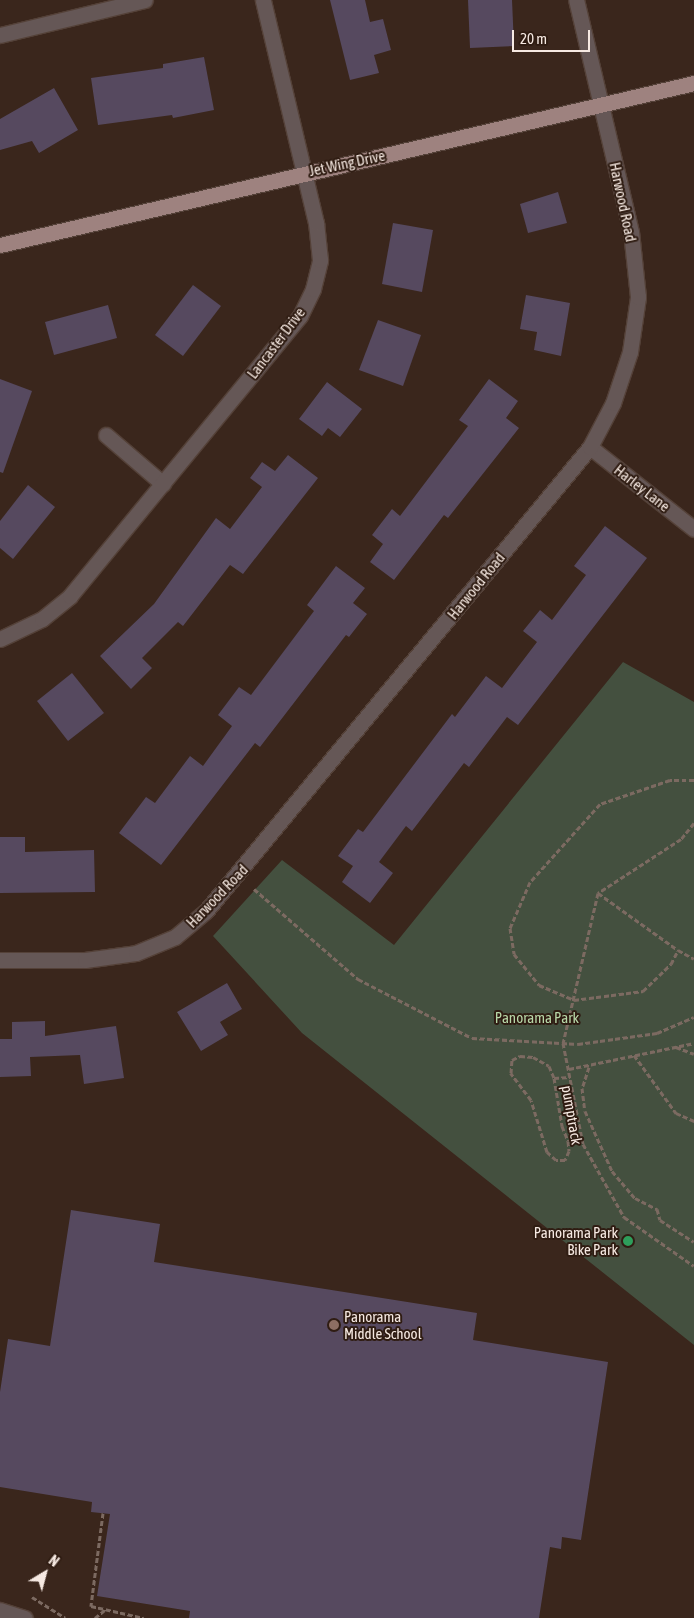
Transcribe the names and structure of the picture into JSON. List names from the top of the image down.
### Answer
{
  "streets": {
    "main road": ["Jet Wing Drive"],
    "street": ["Harwood Road", "Lancaster Drive", "Harley Lane"],
    "path": ["pumptrack"]
  },
  "crossings": [
    ["Jet Wing Drive", "Harwood Road"],
    ["Jet Wing Drive", "Lancaster Drive"],
    ["Harwood Road", "Harley Lane"]
  ],
  "parks": ["Panorama Park"],
  "places": ["Panorama Park Bike Park", "Panorama Middle School"],
  "scale_bar": "20 m",
  "north": "top right"
}
